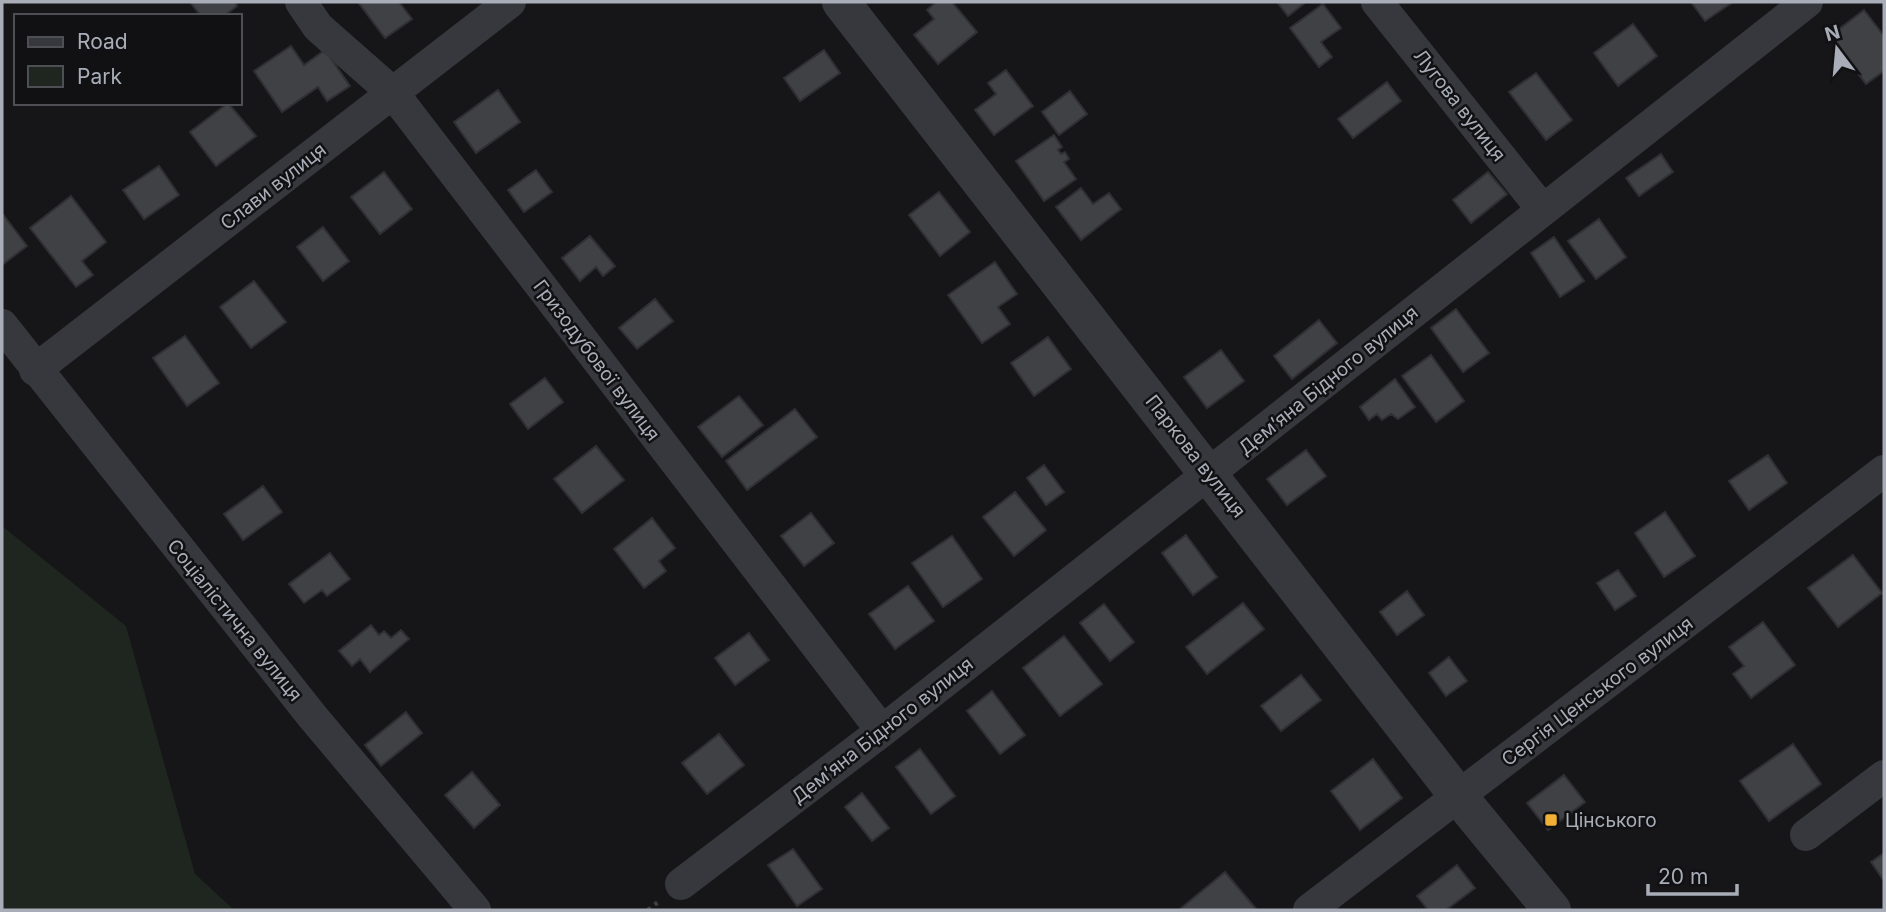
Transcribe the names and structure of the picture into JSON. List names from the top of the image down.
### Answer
{
  "streets": {
    "street": [
      "Лугова вулиця",
      "Слави вулиця",
      "Гризодубової вулиця",
      "Дем’яна Бідного вулиця",
      "Паркова вулиця",
      "Соціалістична вулиця",
      "Сергія Ценського вулиця"
    ]
  },
  "crossings": [
    ["Лугова вулиця", "Дем’яна Бідного вулиця"],
    ["Слави вулиця", "Гризодубової вулиця"],
    ["Слави вулиця", "Соціалістична вулиця"],
    ["Гризодубової вулиця", "Дем’яна Бідного вулиця"],
    ["Дем’яна Бідного вулиця", "Паркова вулиця"],
    ["Паркова вулиця", "Сергія Ценського вулиця"]
  ],
  "places": {
    "transit": ["Цінського"]
  },
  "legend": ["Road", "Park"],
  "scale_bar": "20 m",
  "north": "top"
}
